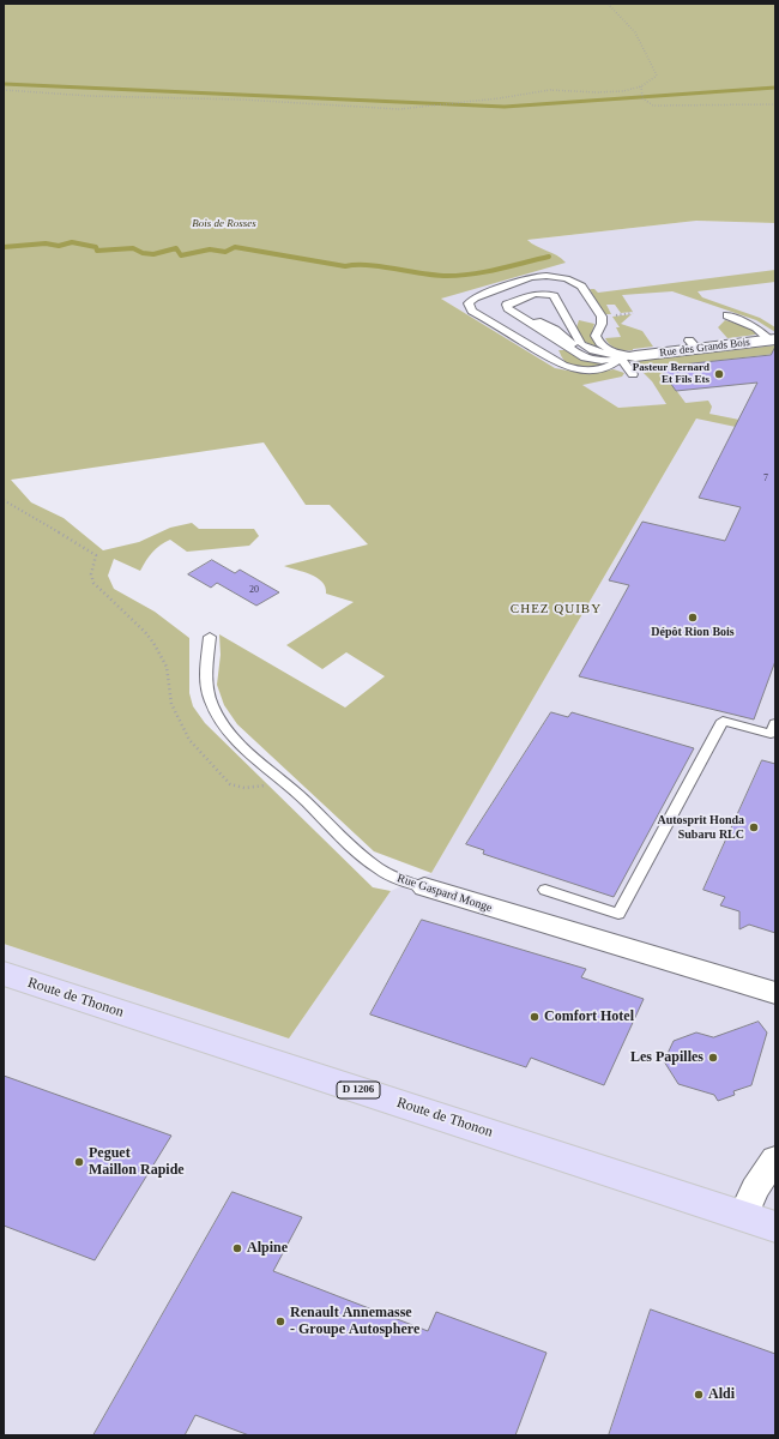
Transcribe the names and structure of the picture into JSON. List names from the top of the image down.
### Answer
{
  "streets": {
    "main road": ["Route de Thonon", "D 1206"],
    "street": ["Rue des Grands Bois", "Rue Gaspard Monge"]
  },
  "districts": ["CHEZ QUIBY"],
  "parks": ["Bois de Rosses"],
  "places": [
    "Pasteur Bernard Et Fils Ets",
    "Dépôt Rion Bois",
    "Autosprit Honda Subaru RLC",
    "Comfort Hotel",
    "Les Papilles",
    "Peguet Maillon Rapide",
    "Alpine",
    "Renault Annemasse - Groupe Autosphere",
    "Aldi"
  ],
  "house_numbers": ["7", "20"]
}
